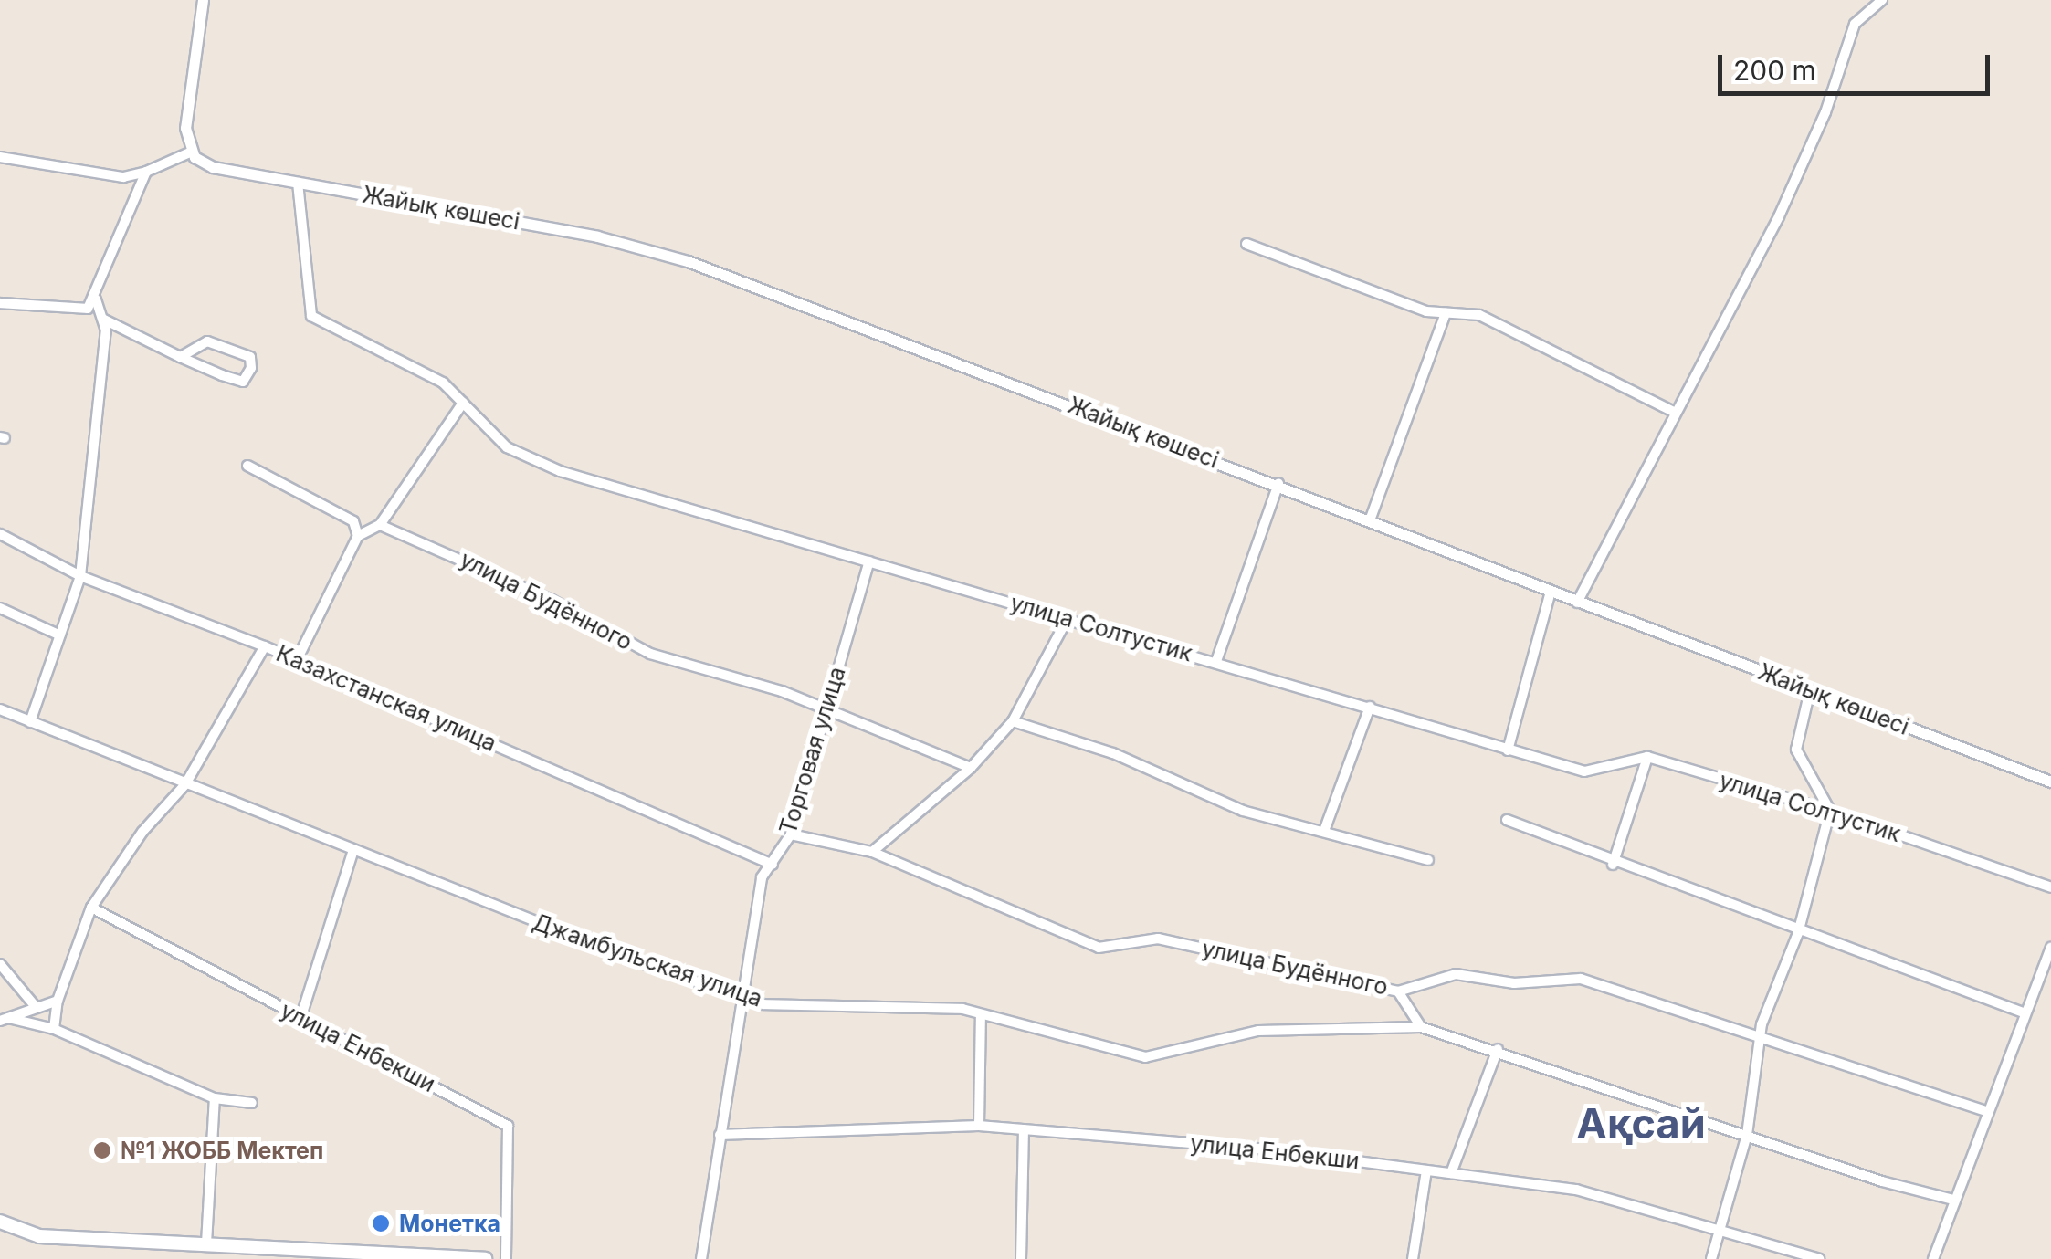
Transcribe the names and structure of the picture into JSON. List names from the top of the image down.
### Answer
{
  "streets": {
    "street": [
      "Жайық көшесі",
      "улица Будённого",
      "улица Солтустик",
      "Казахстанская улица",
      "Торговая улица",
      "Джамбульская улица",
      "улица Енбекши"
    ]
  },
  "crossings": [
    ["Жайық көшесі", "улица Солтустик"],
    ["улица Будённого", "Торговая улица"],
    ["улица Солтустик", "Торговая улица"],
    ["Казахстанская улица", "Торговая улица"],
    ["Торговая улица", "Джамбульская улица"],
    ["Торговая улица", "улица Енбекши"]
  ],
  "districts": ["Ақсай"],
  "places": ["№1 ЖОББ Мектеп", "Монетка"],
  "scale_bar": "200 m"
}
